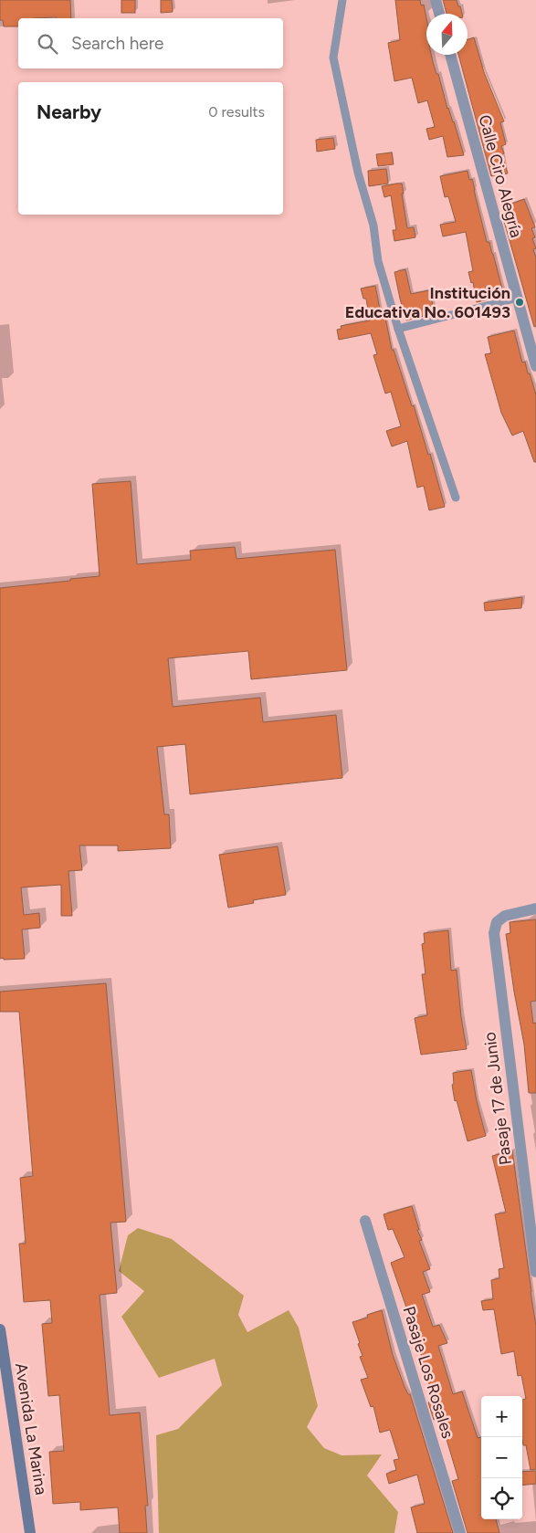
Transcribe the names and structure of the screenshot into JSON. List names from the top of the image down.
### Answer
{
  "streets": {
    "main road": ["Avenida La Marina"],
    "street": ["Calle Ciro Alegría", "Pasaje 17 de Junio", "Pasaje Los Rosales"]
  },
  "places": ["Institución Educativa No. 601493"],
  "north": "top",
  "page": {
    "search": "Search here",
    "heading": ["Nearby", "0 results"],
    "map_buttons": ["+", "−"]
  }
}
